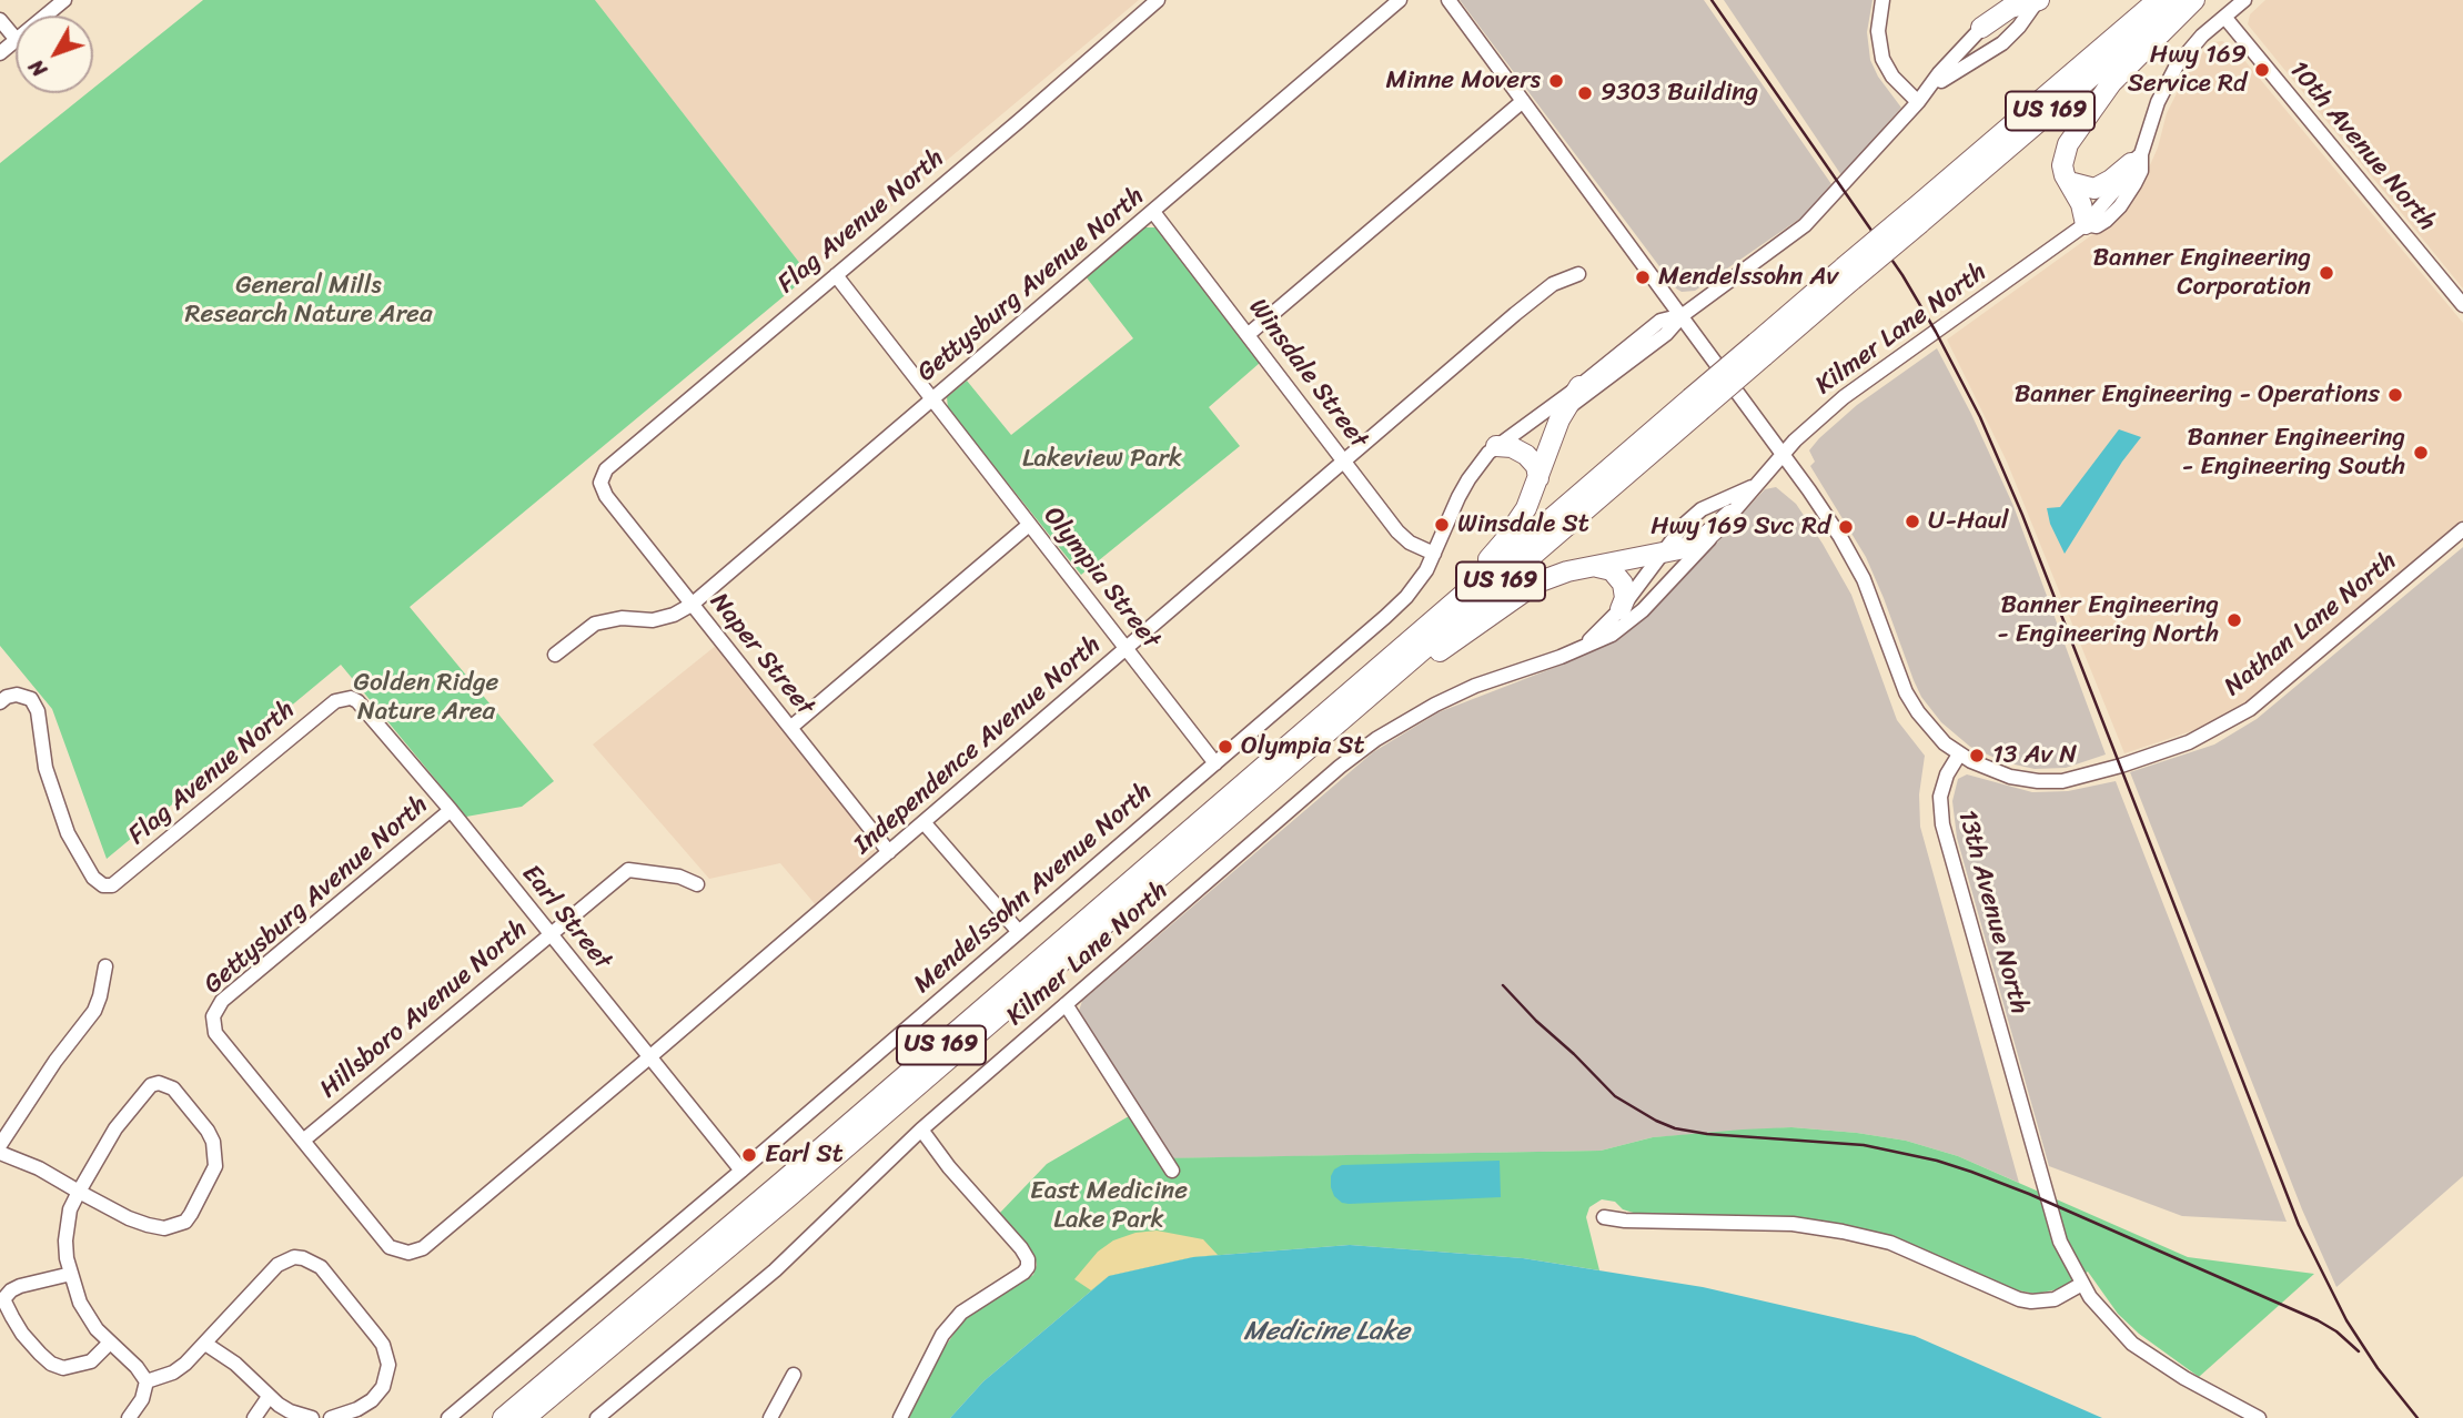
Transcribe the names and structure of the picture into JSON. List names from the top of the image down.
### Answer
{
  "streets": {
    "highway": ["US 169"],
    "street": [
      "10th Avenue North",
      "Flag Avenue North",
      "Gettysburg Avenue North",
      "Kilmer Lane North",
      "Winsdale Street",
      "Olympia Street",
      "Nathan Lane North",
      "Naper Street",
      "Independence Avenue North",
      "Mendelssohn Avenue North",
      "13th Avenue North",
      "Earl Street",
      "Hillsboro Avenue North"
    ]
  },
  "crossings": [
    ["10th Avenue North", "Kilmer Lane North"],
    ["Flag Avenue North", "Olympia Street"],
    ["Flag Avenue North", "Naper Street"],
    ["Flag Avenue North", "Earl Street"],
    ["Gettysburg Avenue North", "Winsdale Street"],
    ["Gettysburg Avenue North", "Olympia Street"],
    ["Gettysburg Avenue North", "Naper Street"],
    ["Gettysburg Avenue North", "Independence Avenue North"],
    ["Gettysburg Avenue North", "Earl Street"],
    ["Gettysburg Avenue North", "Hillsboro Avenue North"],
    ["Winsdale Street", "Independence Avenue North"],
    ["Winsdale Street", "Mendelssohn Avenue North"],
    ["Olympia Street", "Independence Avenue North"],
    ["Olympia Street", "Mendelssohn Avenue North"],
    ["Nathan Lane North", "13th Avenue North"],
    ["Naper Street", "Independence Avenue North"],
    ["Independence Avenue North", "Earl Street"],
    ["Independence Avenue North", "Hillsboro Avenue North"],
    ["Mendelssohn Avenue North", "Earl Street"],
    ["Earl Street", "Hillsboro Avenue North"]
  ],
  "water": ["Medicine Lake"],
  "parks": [
    "General Mills Research Nature Area",
    "Lakeview Park",
    "Golden Ridge Nature Area",
    "East Medicine Lake Park"
  ],
  "places": [
    "Hwy 169 Service Rd",
    "Minne Movers",
    "9303 Building",
    "Banner Engineering Corporation",
    "Mendelssohn Av",
    "Banner Engineering - Operations",
    "Banner Engineering - Engineering South",
    "U-Haul",
    "Winsdale St",
    "Hwy 169 Svc Rd",
    "Banner Engineering - Engineering North",
    "Olympia St",
    "13 Av N",
    "Earl St"
  ],
  "north": "bottom left"
}
